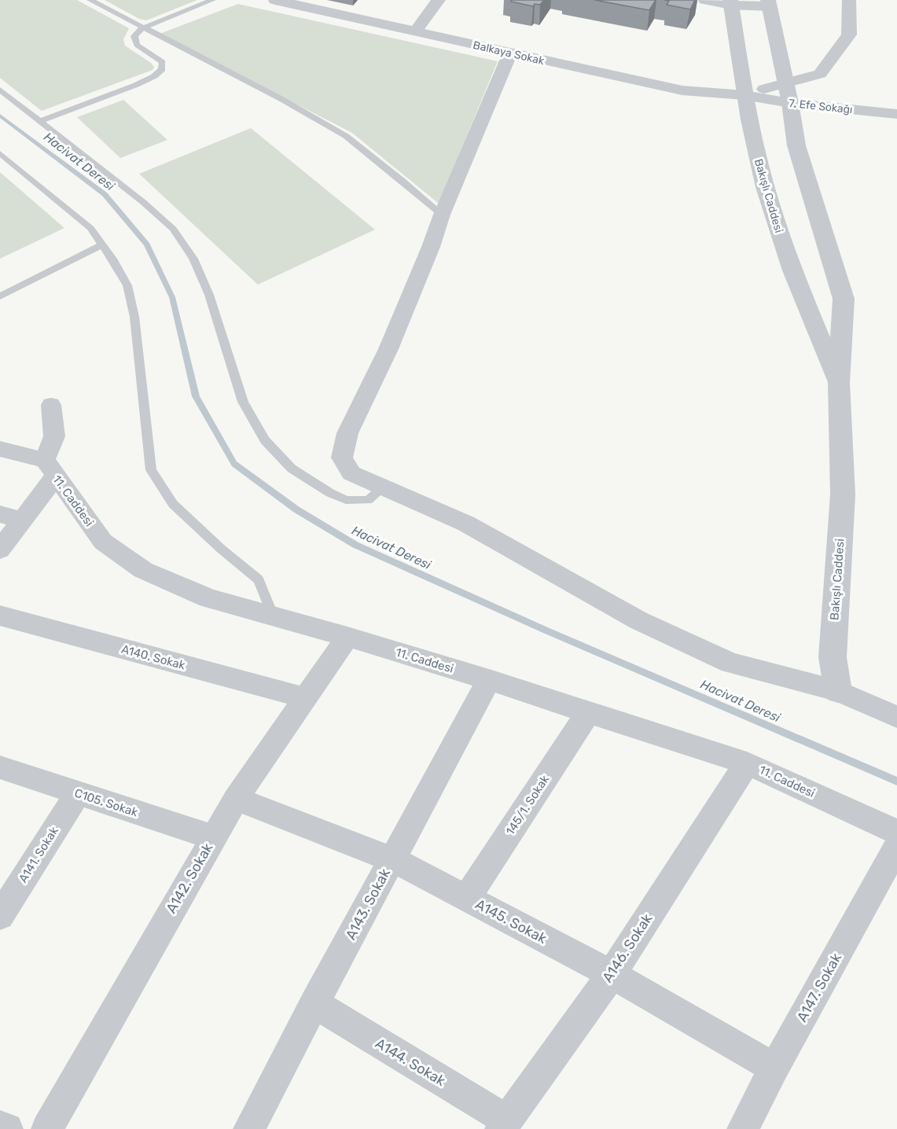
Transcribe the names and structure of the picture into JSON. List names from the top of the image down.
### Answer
{
  "streets": {
    "street": [
      "Balkaya Sokak",
      "7. Efe Sokağı",
      "Bakışlı Caddesi",
      "11. Caddesi",
      "A140. Sokak",
      "C105. Sokak",
      "145/1. Sokak",
      "A141. Sokak",
      "A142. Sokak",
      "A143. Sokak",
      "A145. Sokak",
      "A146. Sokak",
      "A147. Sokak",
      "A144. Sokak"
    ]
  },
  "crossings": [
    ["Balkaya Sokak", "7. Efe Sokağı"],
    ["Balkaya Sokak", "Bakışlı Caddesi"],
    ["7. Efe Sokağı", "Bakışlı Caddesi"],
    ["11. Caddesi", "145/1. Sokak"],
    ["11. Caddesi", "A142. Sokak"],
    ["11. Caddesi", "A143. Sokak"],
    ["11. Caddesi", "A146. Sokak"],
    ["A140. Sokak", "A142. Sokak"],
    ["C105. Sokak", "A141. Sokak"],
    ["C105. Sokak", "A142. Sokak"],
    ["145/1. Sokak", "A145. Sokak"],
    ["A142. Sokak", "A145. Sokak"],
    ["A143. Sokak", "A145. Sokak"],
    ["A143. Sokak", "A144. Sokak"],
    ["A145. Sokak", "A146. Sokak"],
    ["A145. Sokak", "A147. Sokak"],
    ["A146. Sokak", "A144. Sokak"]
  ],
  "water": ["Hacivat Deresi"]
}
